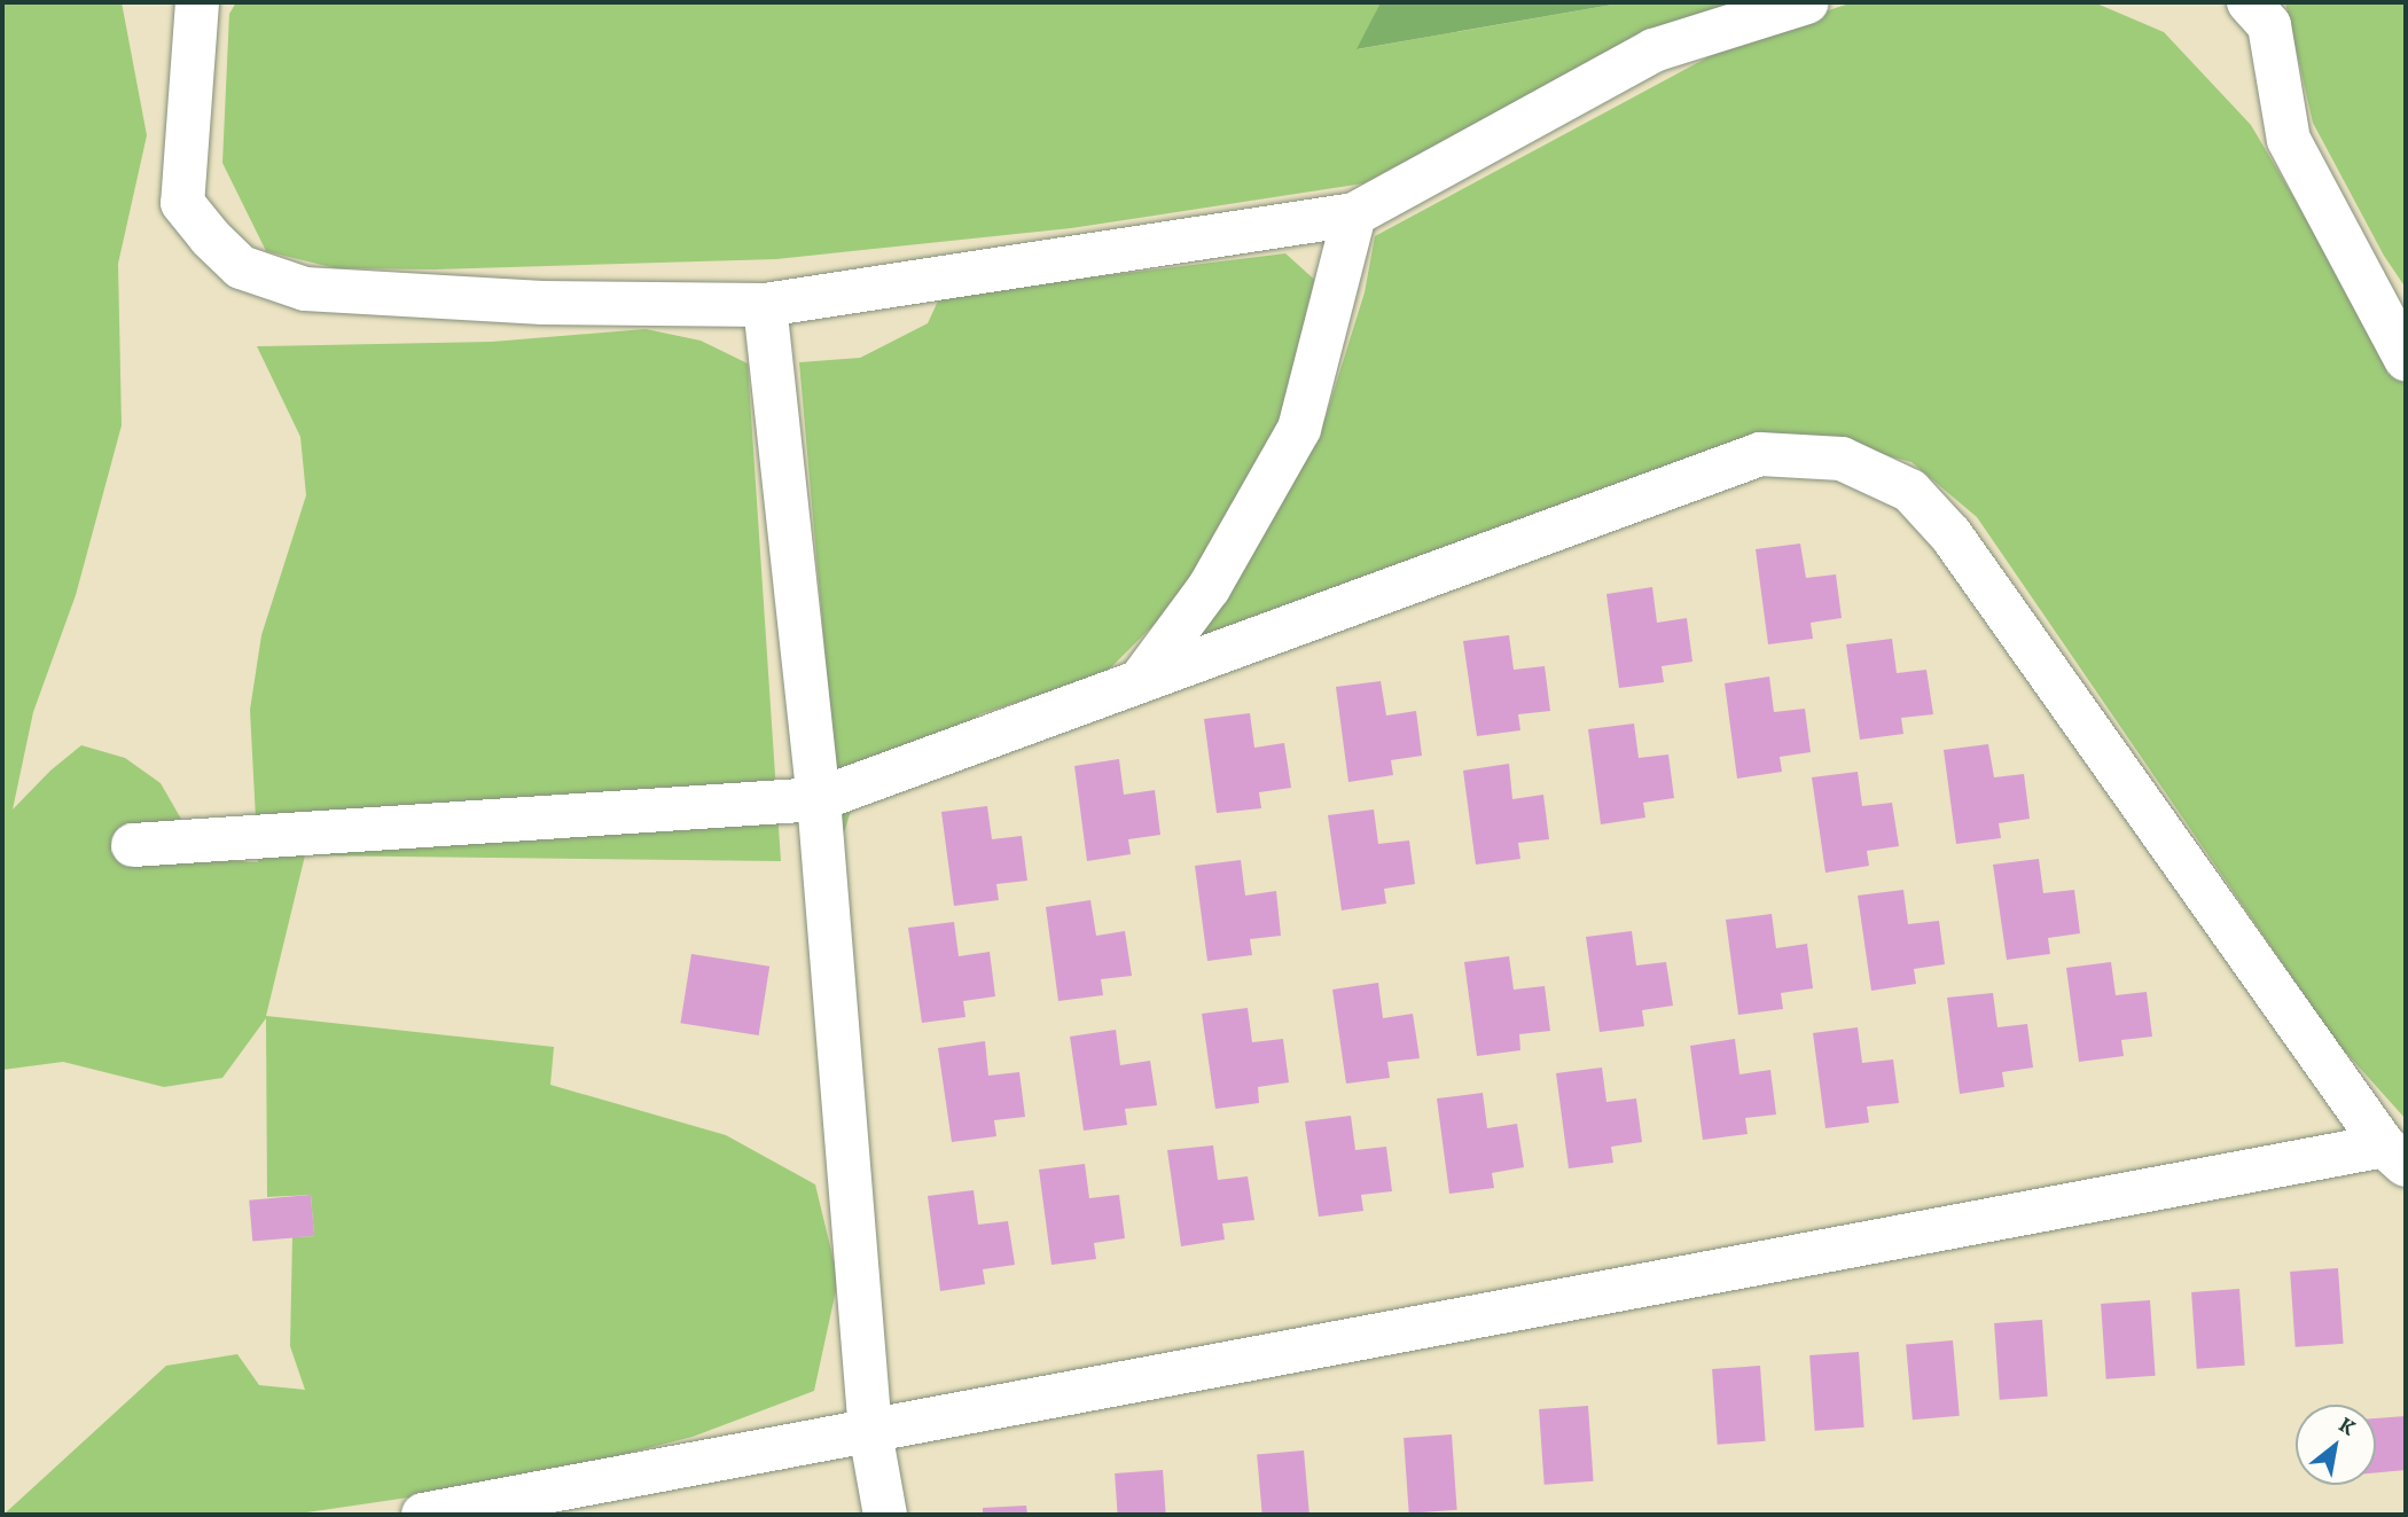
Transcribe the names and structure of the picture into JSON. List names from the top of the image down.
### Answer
{
  "north": "top right"
}
